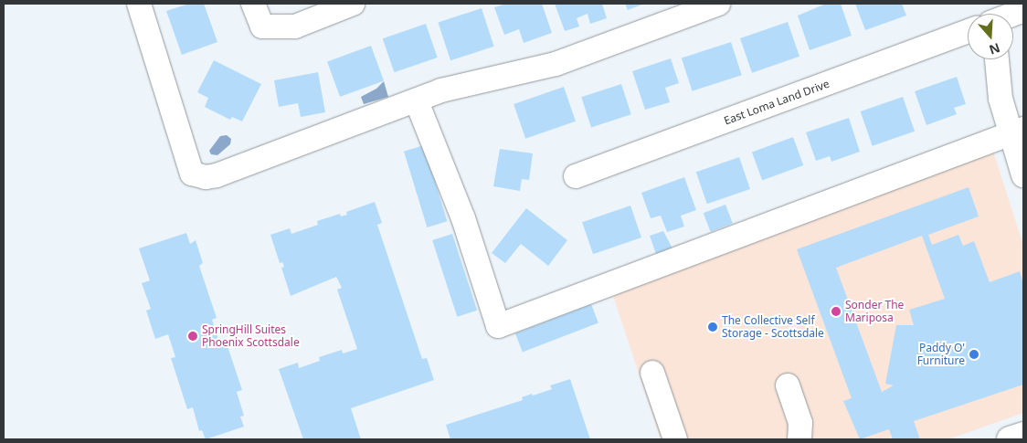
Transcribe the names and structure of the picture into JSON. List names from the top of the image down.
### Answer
{
  "streets": {
    "street": ["East Loma Land Drive"]
  },
  "places": [
    "Sonder The Mariposa",
    "The Collective Self Storage - Scottsdale",
    "SpringHill Suites Phoenix Scottsdale",
    "Paddy O' Furniture"
  ],
  "north": "bottom"
}
